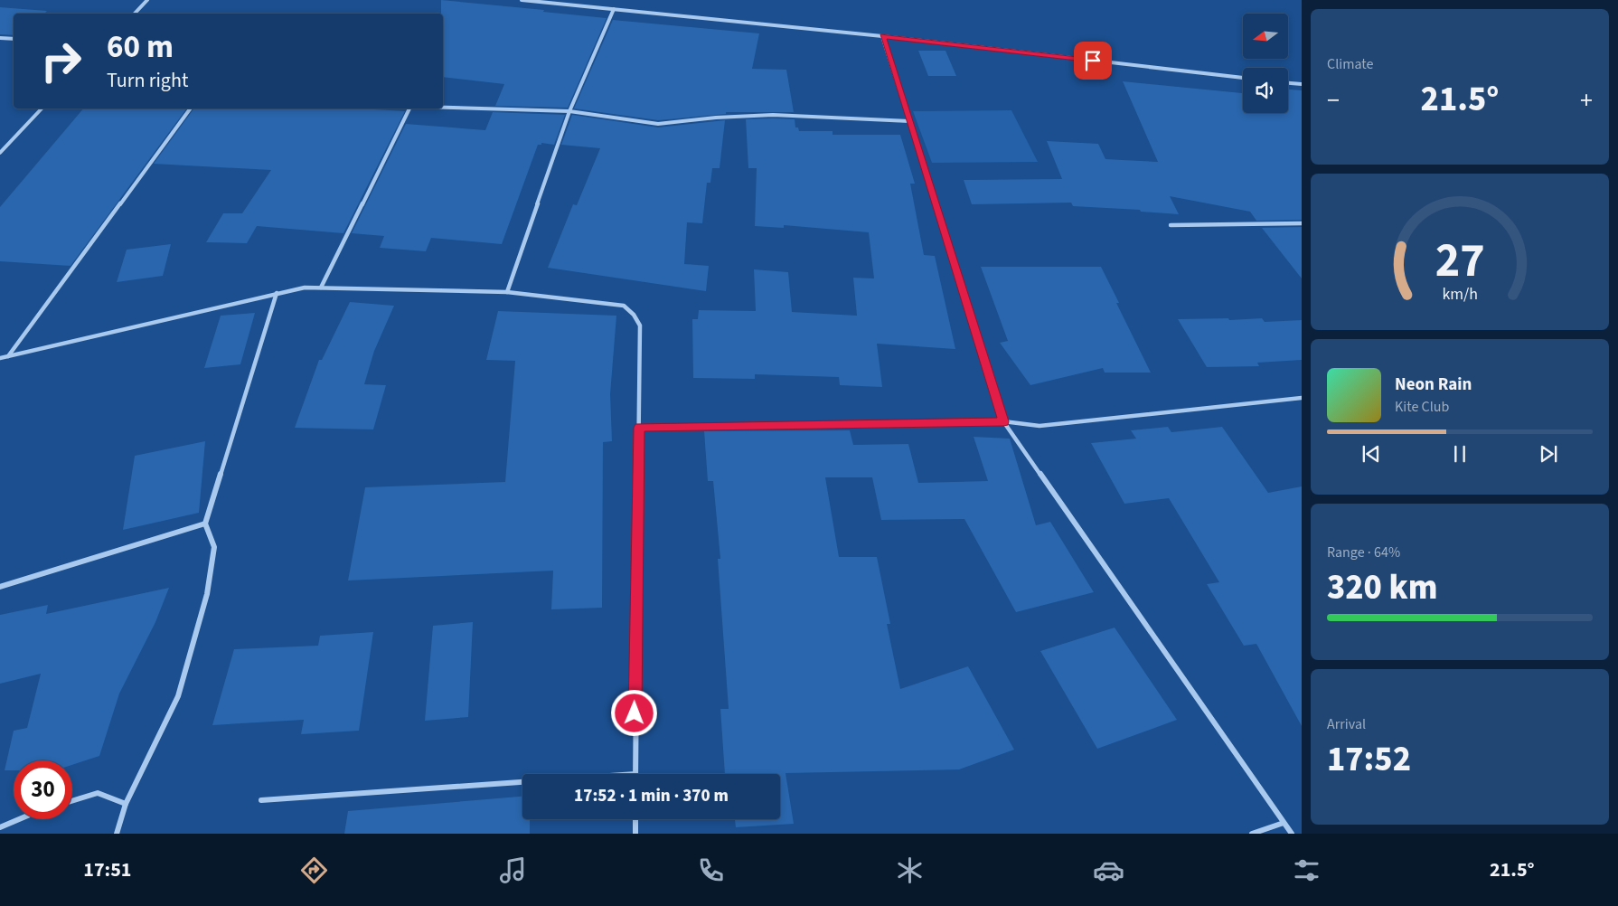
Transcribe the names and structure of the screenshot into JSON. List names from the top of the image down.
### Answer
{
  "north": "left",
  "page": {
    "tile": [
      "Climate",
      ["Range · 64%", "320 km"],
      ["Arrival", "17:52"]
    ],
    "turn": ["60 m", "Turn right"],
    "heat": ["−", "21.5°", "+"],
    "song": ["Neon Rain", "Kite Club"],
    "limit": "30",
    "trip": "17:52 · 1 min · 370 m",
    "tabs": ["17:51", "21.5°"],
    "gauge": ["27", "km/h"]
  }
}
